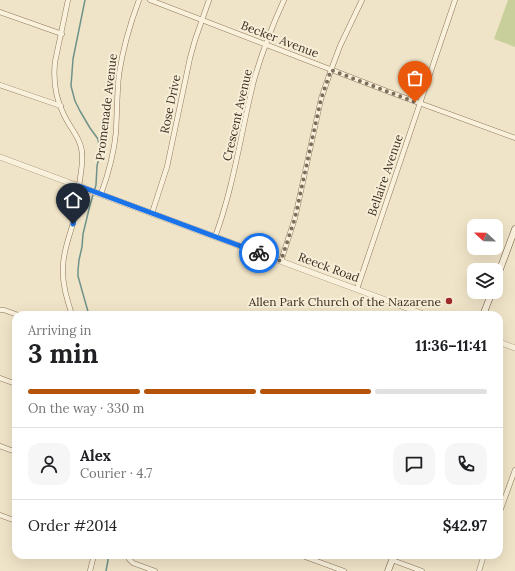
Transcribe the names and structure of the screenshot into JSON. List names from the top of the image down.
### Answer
{
  "streets": {
    "street": [
      "Becker Avenue",
      "Rose Drive",
      "Promenade Avenue",
      "Crescent Avenue",
      "Bellaire Avenue",
      "Reeck Road"
    ]
  },
  "crossings": [
    ["Becker Avenue", "Rose Drive"],
    ["Becker Avenue", "Crescent Avenue"],
    ["Becker Avenue", "Bellaire Avenue"],
    ["Rose Drive", "Reeck Road"],
    ["Promenade Avenue", "Reeck Road"],
    ["Crescent Avenue", "Reeck Road"],
    ["Bellaire Avenue", "Reeck Road"]
  ],
  "places": ["Allen Park Church of the Nazarene"],
  "north": "left",
  "page": {
    "heading": ["3 min", "Arriving in", "11:36–11:41"],
    "panel": [
      "Alex",
      "Courier · 4.7",
      "Order #2014",
      "$42.97"
    ],
    "bar": "On the way · 330 m"
  }
}
